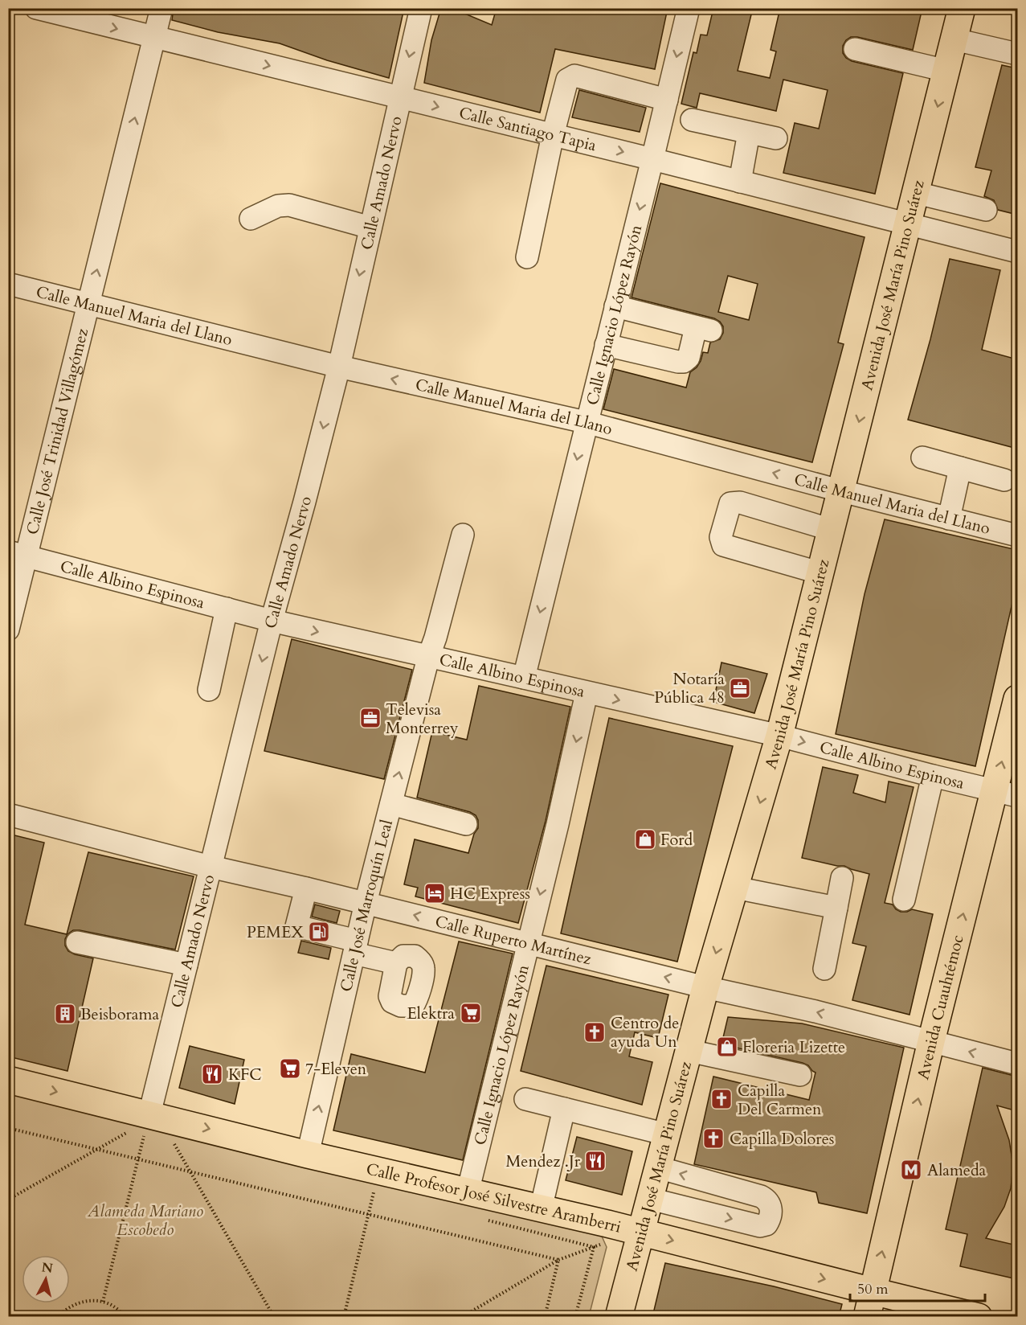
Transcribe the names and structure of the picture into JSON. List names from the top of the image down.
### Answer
{
  "streets": {
    "main road": ["Avenida José María Pino Suárez", "Avenida Cuauhtémoc", "Calle Profesor José Silvestre Aramberri"],
    "street": [
      "Calle Santiago Tapia",
      "Calle Amado Nervo",
      "Calle Manuel Maria del Llano",
      "Calle Ignacio López Rayón",
      "Calle José Trinidad Villagómez",
      "Calle Albino Espinosa",
      "Calle José Marroquín Leal",
      "Calle Ruperto Martínez"
    ]
  },
  "crossings": [
    ["Calle Santiago Tapia", "Calle Amado Nervo"],
    ["Calle Santiago Tapia", "Avenida José María Pino Suárez"],
    ["Calle Santiago Tapia", "Calle Ignacio López Rayón"],
    ["Calle Santiago Tapia", "Calle José Trinidad Villagómez"],
    ["Calle Amado Nervo", "Calle Manuel Maria del Llano"],
    ["Calle Amado Nervo", "Calle Albino Espinosa"],
    ["Calle Amado Nervo", "Calle Ruperto Martínez"],
    ["Calle Amado Nervo", "Calle Profesor José Silvestre Aramberri"],
    ["Avenida José María Pino Suárez", "Calle Manuel Maria del Llano"],
    ["Avenida José María Pino Suárez", "Calle Albino Espinosa"],
    ["Avenida José María Pino Suárez", "Calle Ruperto Martínez"],
    ["Avenida José María Pino Suárez", "Calle Profesor José Silvestre Aramberri"],
    ["Calle Manuel Maria del Llano", "Calle Ignacio López Rayón"],
    ["Calle Manuel Maria del Llano", "Calle José Trinidad Villagómez"],
    ["Calle Ignacio López Rayón", "Calle Albino Espinosa"],
    ["Calle Ignacio López Rayón", "Calle Ruperto Martínez"],
    ["Calle Ignacio López Rayón", "Calle Profesor José Silvestre Aramberri"],
    ["Calle José Trinidad Villagómez", "Calle Albino Espinosa"],
    ["Calle Albino Espinosa", "Calle José Marroquín Leal"],
    ["Calle Albino Espinosa", "Avenida Cuauhtémoc"],
    ["Calle José Marroquín Leal", "Calle Ruperto Martínez"],
    ["Calle José Marroquín Leal", "Calle Profesor José Silvestre Aramberri"],
    ["Calle Ruperto Martínez", "Avenida Cuauhtémoc"],
    ["Avenida Cuauhtémoc", "Calle Profesor José Silvestre Aramberri"]
  ],
  "one_way": [
    "Calle Santiago Tapia",
    "Calle Amado Nervo",
    "Avenida José María Pino Suárez",
    "Calle Manuel Maria del Llano",
    "Calle Ignacio López Rayón",
    "Calle José Trinidad Villagómez",
    "Calle Albino Espinosa",
    "Calle José Marroquín Leal",
    "Avenida Cuauhtémoc",
    "Calle Profesor José Silvestre Aramberri"
  ],
  "parks": ["Alameda Mariano Escobedo"],
  "places": {
    "office": ["Notaría Pública 48", "Televisa Monterrey"],
    "shop": ["Ford", "Floreria Lizette"],
    "hotel": ["HC Express"],
    "fuel station": ["PEMEX"],
    "supermarket": ["Elektra", "7-Eleven"],
    "building": ["Beisborama"],
    "church": ["Centro de ayuda Un", "Capilla Del Carmen", "Capilla Dolores"],
    "restaurant": ["KFC", "Mendez .Jr"],
    "metro station": ["Alameda"]
  },
  "scale_bar": "50 m",
  "north": "top"
}
